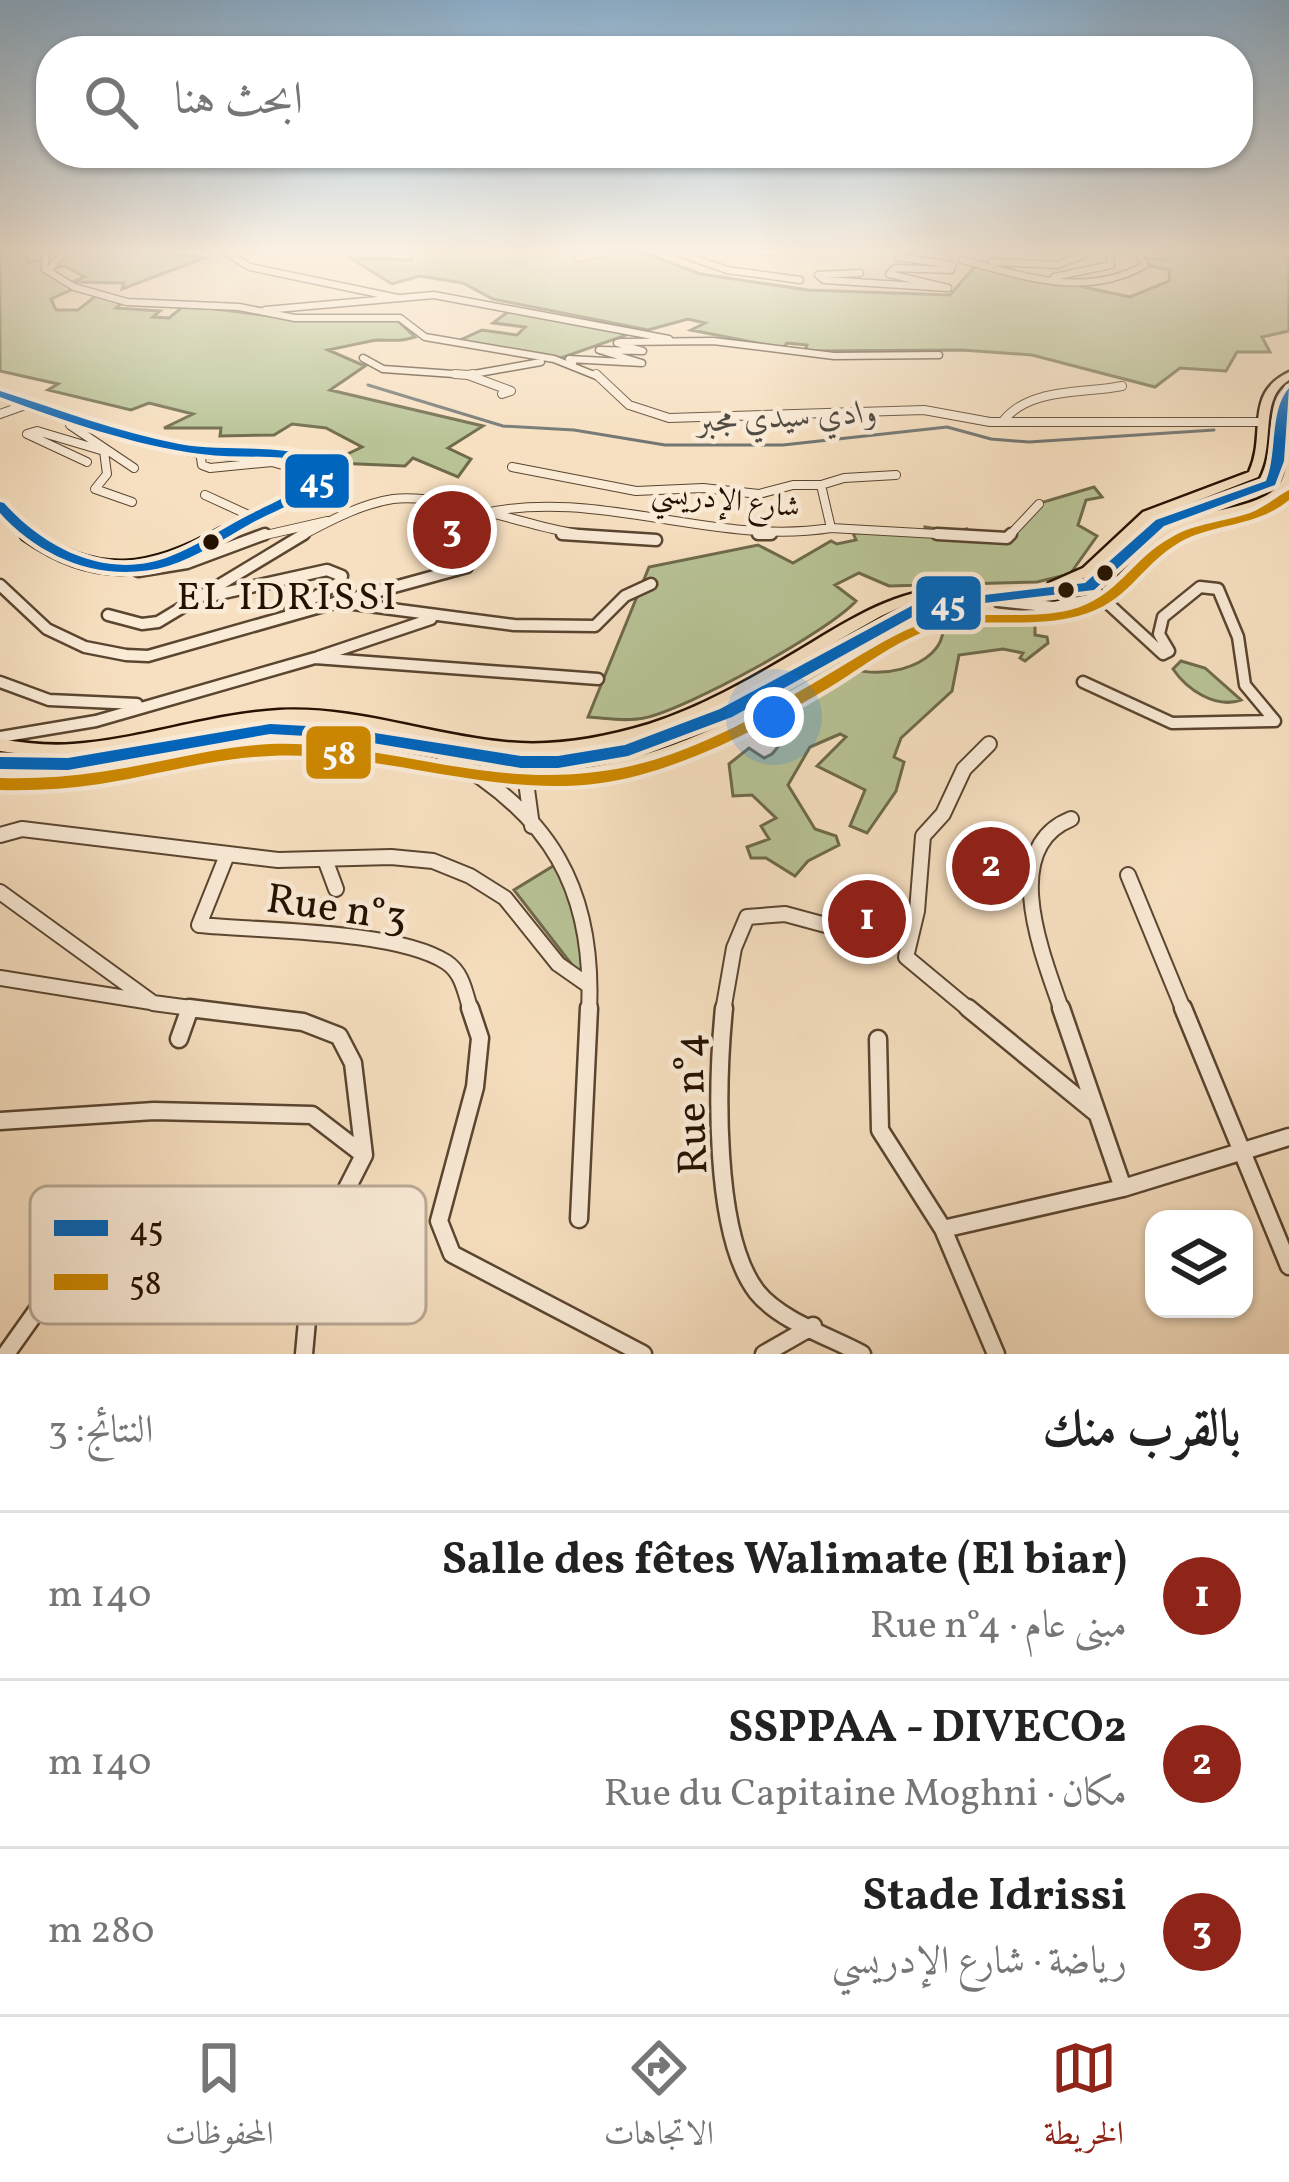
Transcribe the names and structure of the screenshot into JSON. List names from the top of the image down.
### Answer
{
  "streets": {
    "street": ["شارع الإدريسي", "Rue n°3", "Rue n°4"]
  },
  "districts": ["EL IDRISSI"],
  "water": ["وادي سيدي مجبر"],
  "lines": ["transit line 45", "transit line 58"],
  "legend": ["45", "58"],
  "page": {
    "search": "ابحث هنا",
    "pins": ["3", "2", "1"],
    "heading": ["بالقرب منك", "النتائج: 3"],
    "list": [
      {
        "mark": "1",
        "name": "Salle des fêtes Walimate (El biar)",
        "note": "مبنى عام · Rue n°4",
        "value": "140 m"
      },
      {
        "mark": "2",
        "name": "SSPPAA - DIVECO2",
        "note": "مكان · Rue du Capitaine Moghni",
        "value": "140 m"
      },
      {
        "mark": "3",
        "name": "Stade Idrissi",
        "note": "رياضة · شارع الإدريسي",
        "value": "280 m"
      }
    ],
    "nav": ["الخريطة", "الاتجاهات", "المحفوظات"]
  }
}
